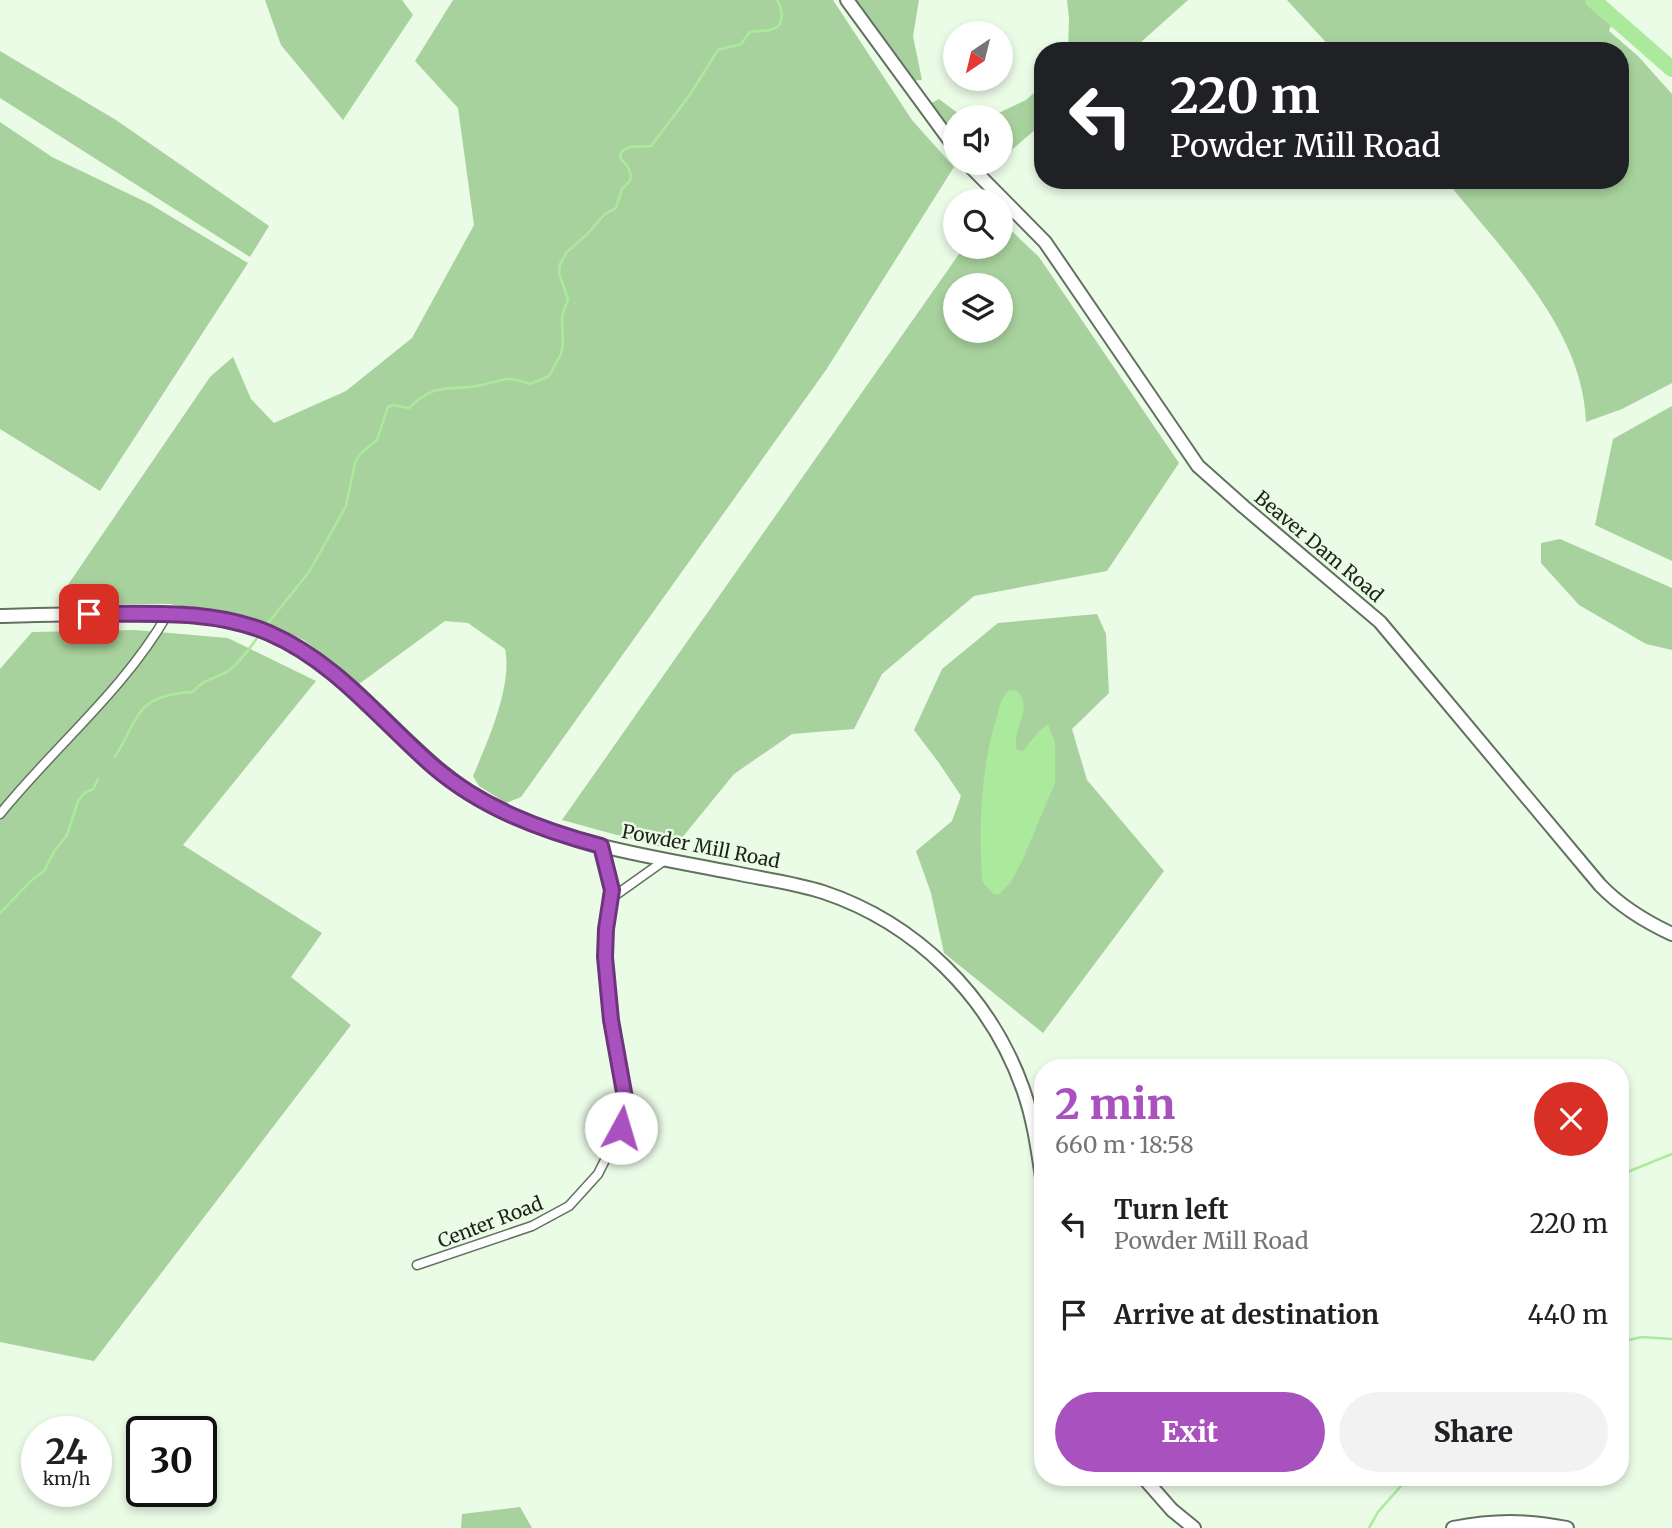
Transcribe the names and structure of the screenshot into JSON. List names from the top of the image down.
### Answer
{
  "streets": {
    "main road": ["Beaver Dam Road", "Powder Mill Road"],
    "street": ["Center Road"]
  },
  "crossings": [
    ["Powder Mill Road", "Center Road"]
  ],
  "north": "bottom left",
  "page": {
    "turn": ["220 m", "Powder Mill Road"],
    "heading": ["2 min", "660 m · 18:58"],
    "list": [
      {
        "name": "Turn left",
        "note": "Powder Mill Road",
        "value": "220 m"
      },
      {
        "name": "Arrive at destination",
        "value": "440 m"
      }
    ],
    "buttons": ["Exit", "Share"],
    "speed": "24 km/h",
    "limit": "30"
  }
}
